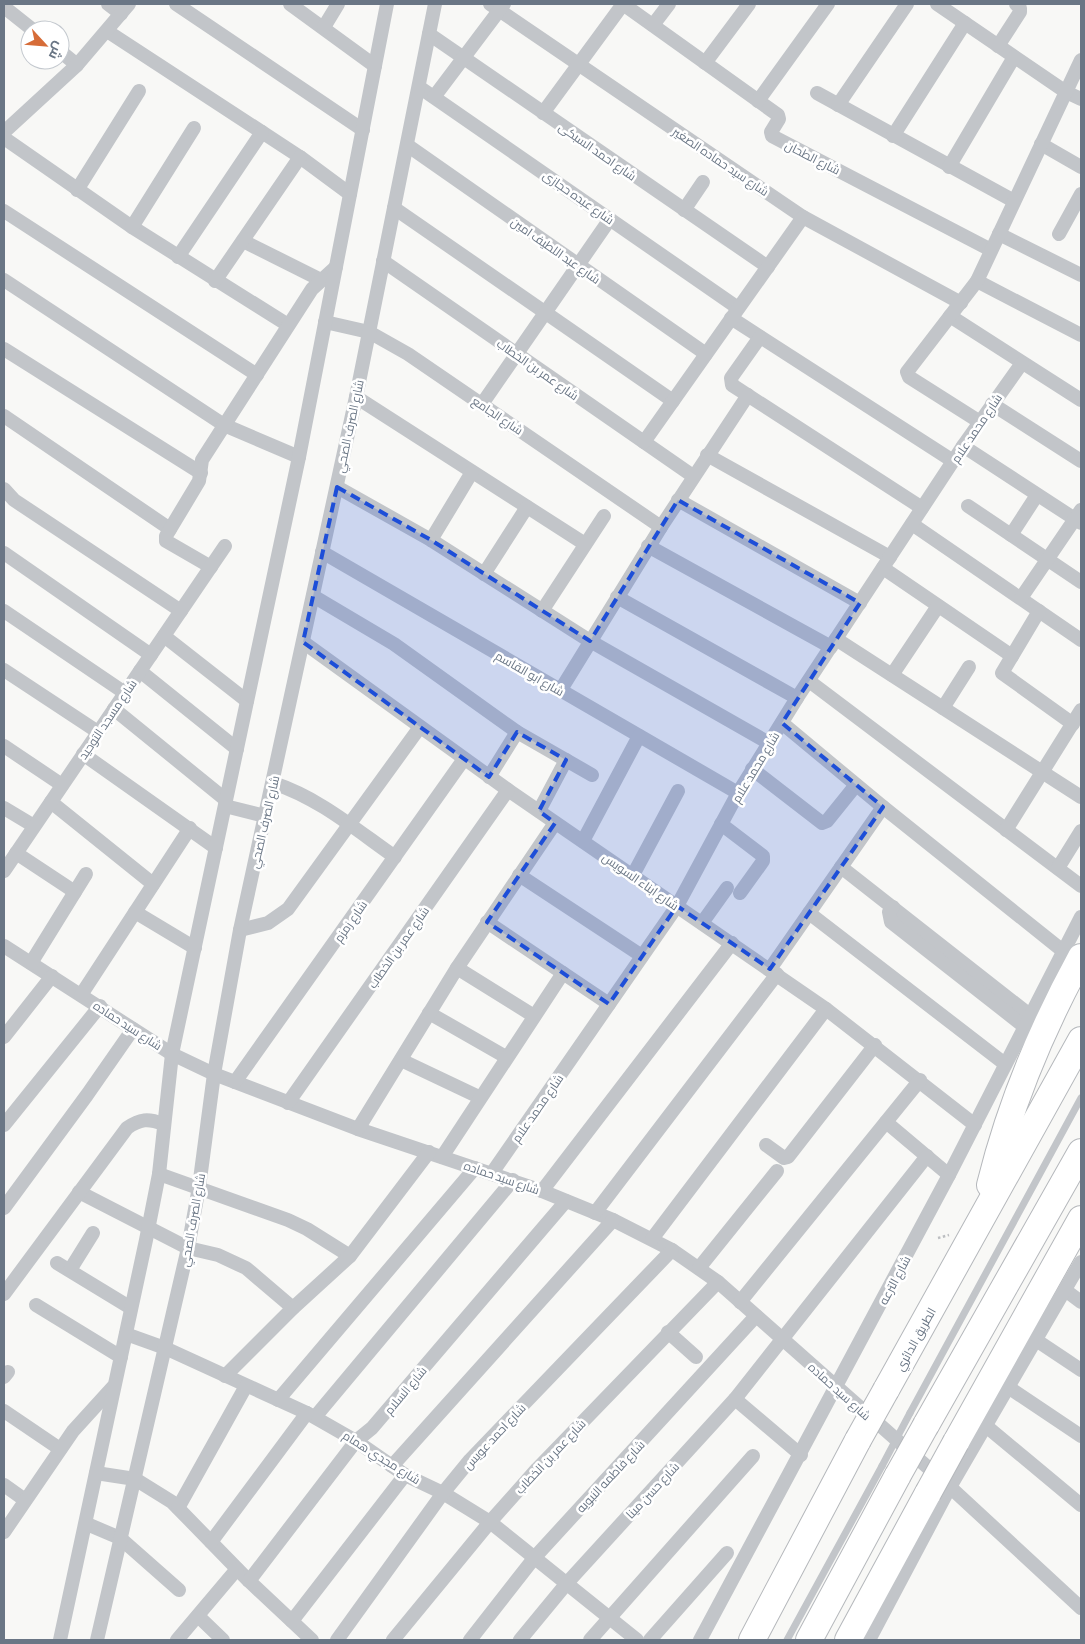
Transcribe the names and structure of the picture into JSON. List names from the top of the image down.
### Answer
{
  "streets": {
    "highway": ["الطريق الدائري"],
    "street": [
      "شارع احمد السبكى",
      "شارع الطحان",
      "شارع سيد حماده الصغير",
      "شارع عبده حجازى",
      "شارع عبد اللطيف امين",
      "شارع عمر بن الخطاب",
      "شارع الجامع",
      "شارع الصرف الصحي",
      "شارع محمد علام",
      "شارع ابو القاسم",
      "شارع مسجد التوحيد",
      "شارع ابناء السويس",
      "شارع زمزم",
      "شارع سيد حماده",
      "شارع الترعه",
      "شارع السلام",
      "شارع احمد عويس",
      "شارع مجدي همام",
      "شارع فاطمه النبويه",
      "شارع حسن مينا"
    ]
  },
  "crossings": [
    ["شارع احمد السبكى", "شارع الصرف الصحي"],
    ["شارع عبده حجازى", "شارع الصرف الصحي"],
    ["شارع عبده حجازى", "شارع محمد علام"],
    ["شارع عبد اللطيف امين", "شارع الصرف الصحي"],
    ["شارع عمر بن الخطاب", "شارع الصرف الصحي"],
    ["شارع عمر بن الخطاب", "شارع ابناء السويس"],
    ["شارع عمر بن الخطاب", "شارع سيد حماده"],
    ["شارع عمر بن الخطاب", "شارع مجدي همام"],
    ["شارع الجامع", "شارع الصرف الصحي"],
    ["شارع الصرف الصحي", "شارع ابو القاسم"],
    ["شارع الصرف الصحي", "شارع ابناء السويس"],
    ["شارع الصرف الصحي", "شارع سيد حماده"],
    ["شارع الصرف الصحي", "شارع مجدي همام"],
    ["شارع محمد علام", "شارع ابو القاسم"],
    ["شارع محمد علام", "شارع ابناء السويس"],
    ["شارع محمد علام", "شارع سيد حماده"],
    ["شارع ابناء السويس", "شارع زمزم"],
    ["شارع ابناء السويس", "شارع الترعه"],
    ["شارع زمزم", "شارع سيد حماده"],
    ["شارع سيد حماده", "شارع الترعه"],
    ["شارع سيد حماده", "شارع السلام"],
    ["شارع سيد حماده", "شارع احمد عويس"],
    ["شارع سيد حماده", "شارع فاطمه النبويه"],
    ["شارع سيد حماده", "شارع حسن مينا"],
    ["شارع السلام", "شارع مجدي همام"],
    ["شارع احمد عويس", "شارع مجدي همام"],
    ["شارع مجدي همام", "شارع فاطمه النبويه"],
    ["شارع مجدي همام", "شارع حسن مينا"]
  ],
  "north": "bottom right"
}
